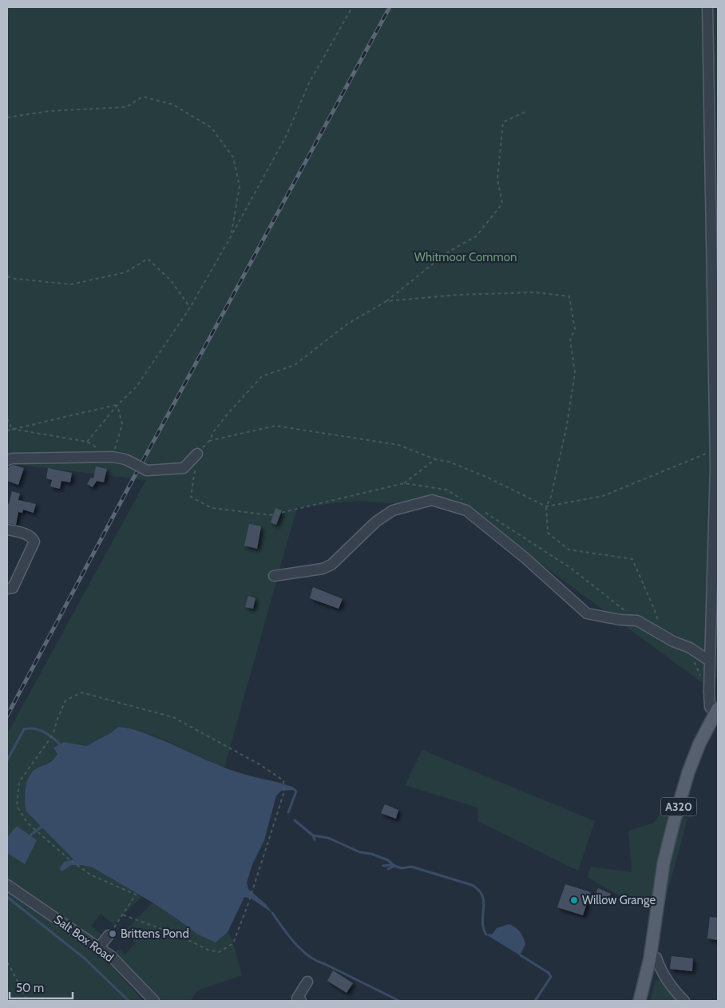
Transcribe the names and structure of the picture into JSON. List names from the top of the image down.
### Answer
{
  "streets": {
    "main road": ["A320"],
    "street": ["Salt Box Road"]
  },
  "parks": ["Whitmoor Common"],
  "places": ["Willow Grange", "Brittens Pond"],
  "scale_bar": "50 m"
}
